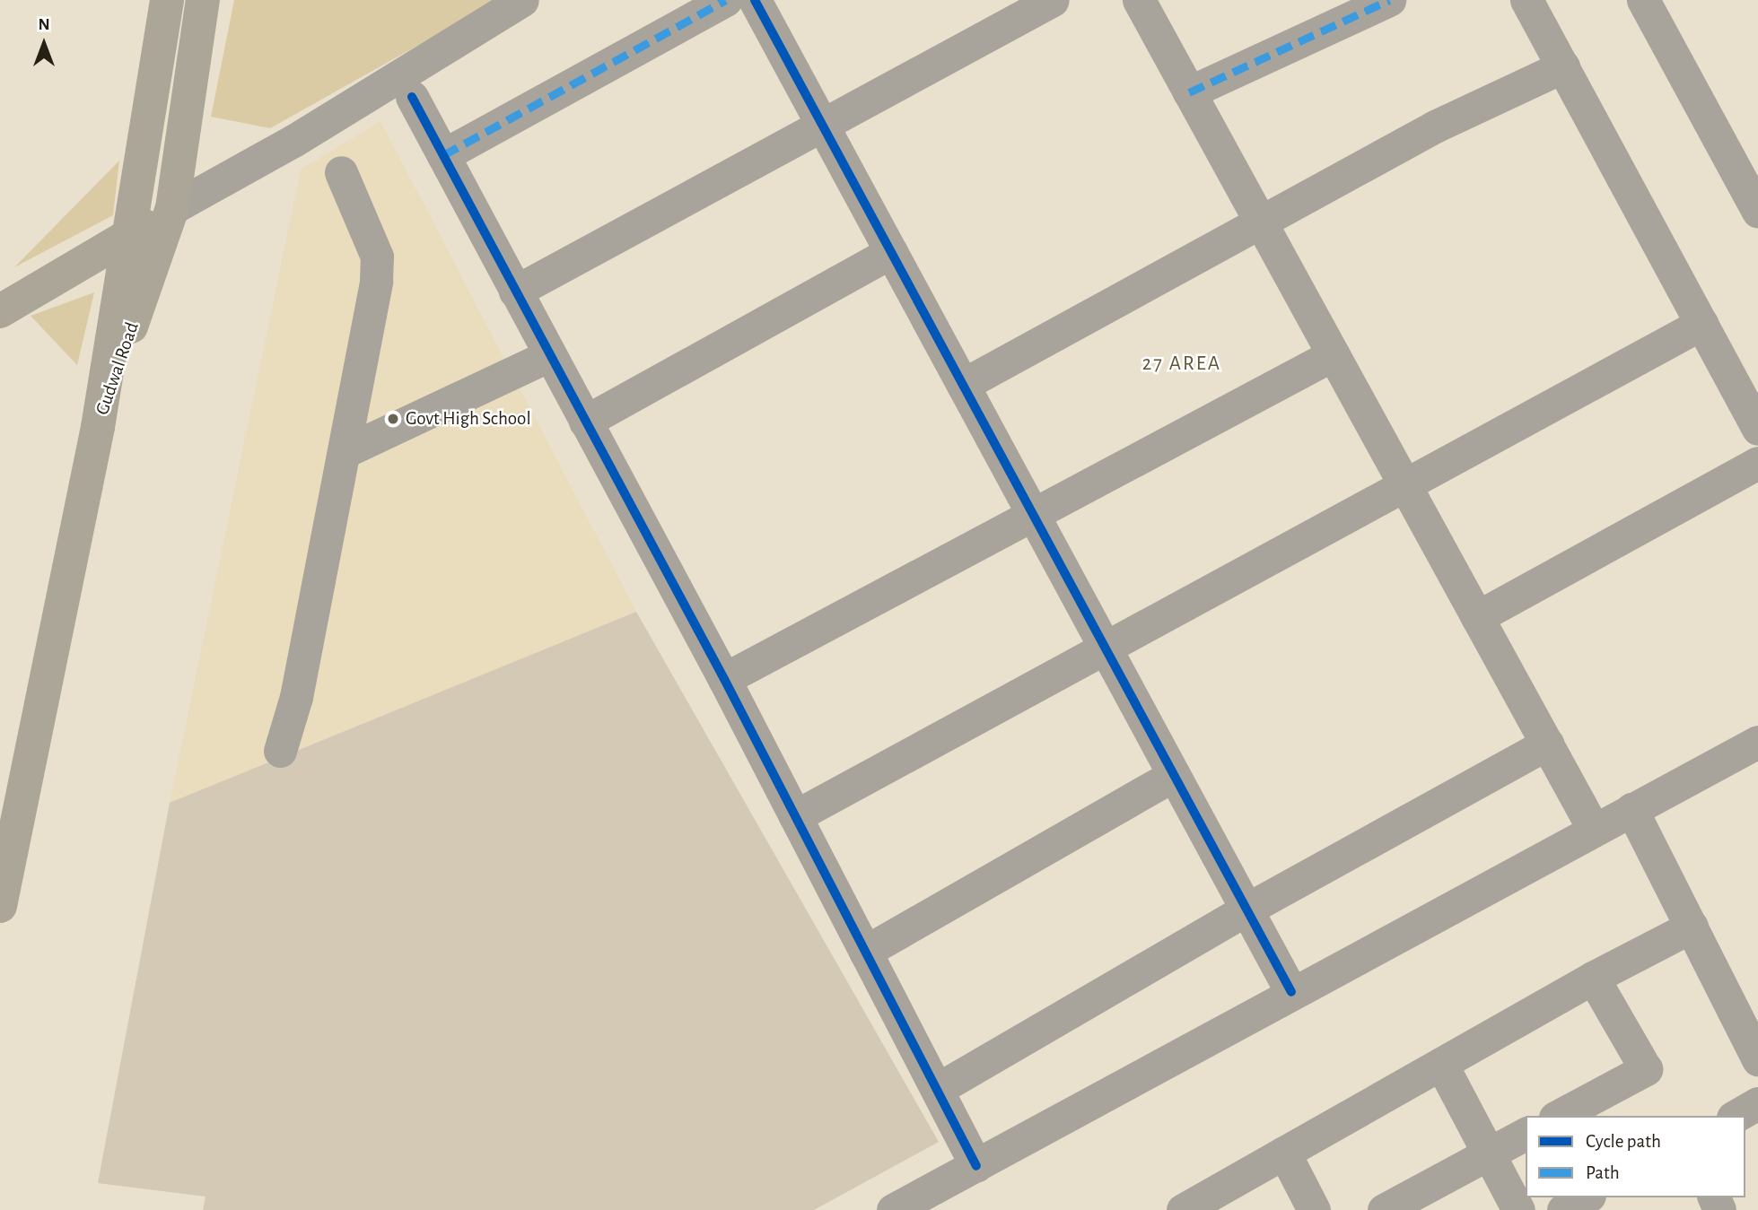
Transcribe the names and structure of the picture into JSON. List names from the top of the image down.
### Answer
{
  "streets": {
    "main road": ["Gudwal Road"]
  },
  "districts": ["27 AREA"],
  "places": ["Govt High School"],
  "legend": ["Cycle path", "Path"],
  "north": "top"
}
